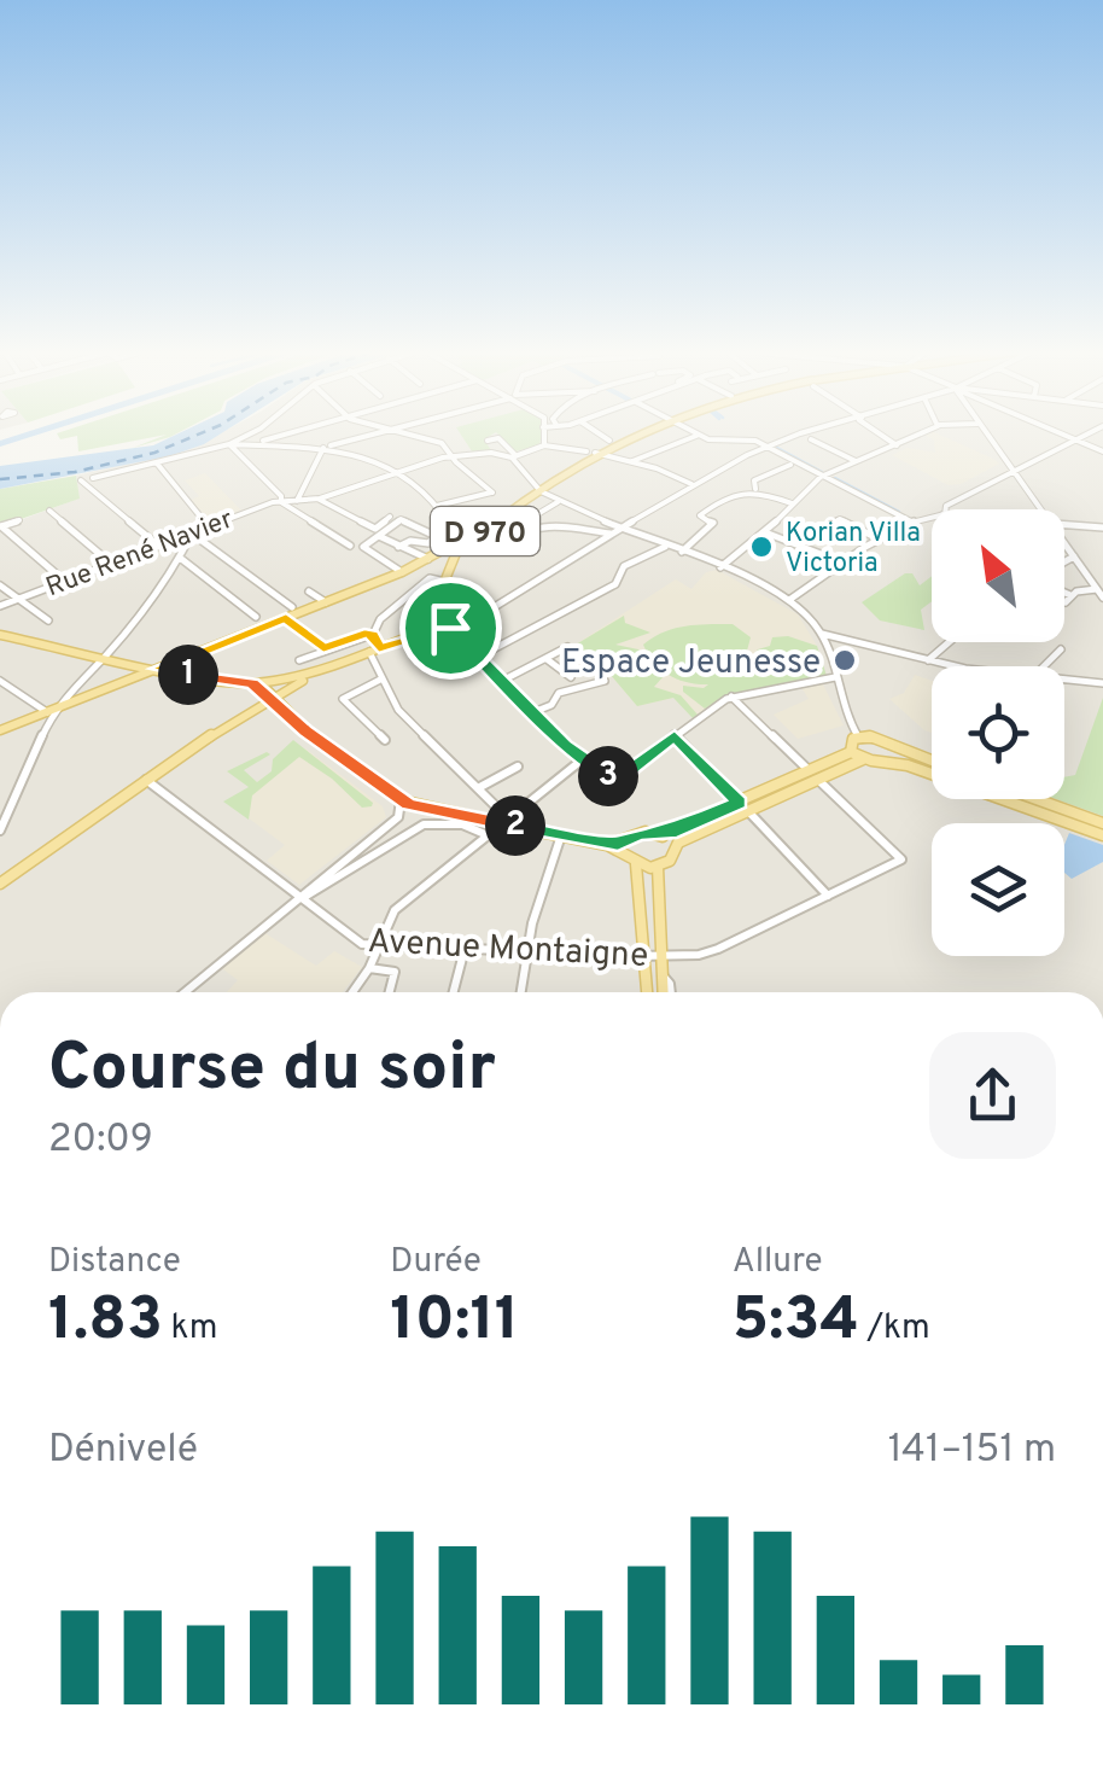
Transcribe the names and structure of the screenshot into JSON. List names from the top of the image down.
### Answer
{
  "streets": {
    "main road": ["D 970"],
    "street": ["Rue René Navier", "Avenue Montaigne"]
  },
  "places": ["Korian Villa Victoria", "Espace Jeunesse"],
  "north": "top left",
  "page": {
    "pins": ["1", "3", "2"],
    "heading": ["Course du soir", "20:09"],
    "stats": [
      ["Distance", "1.83 km"],
      ["Durée", "10:11"],
      ["Allure", "5:34 /km"]
    ],
    "chart": ["Dénivelé", "141–151 m"]
  }
}
